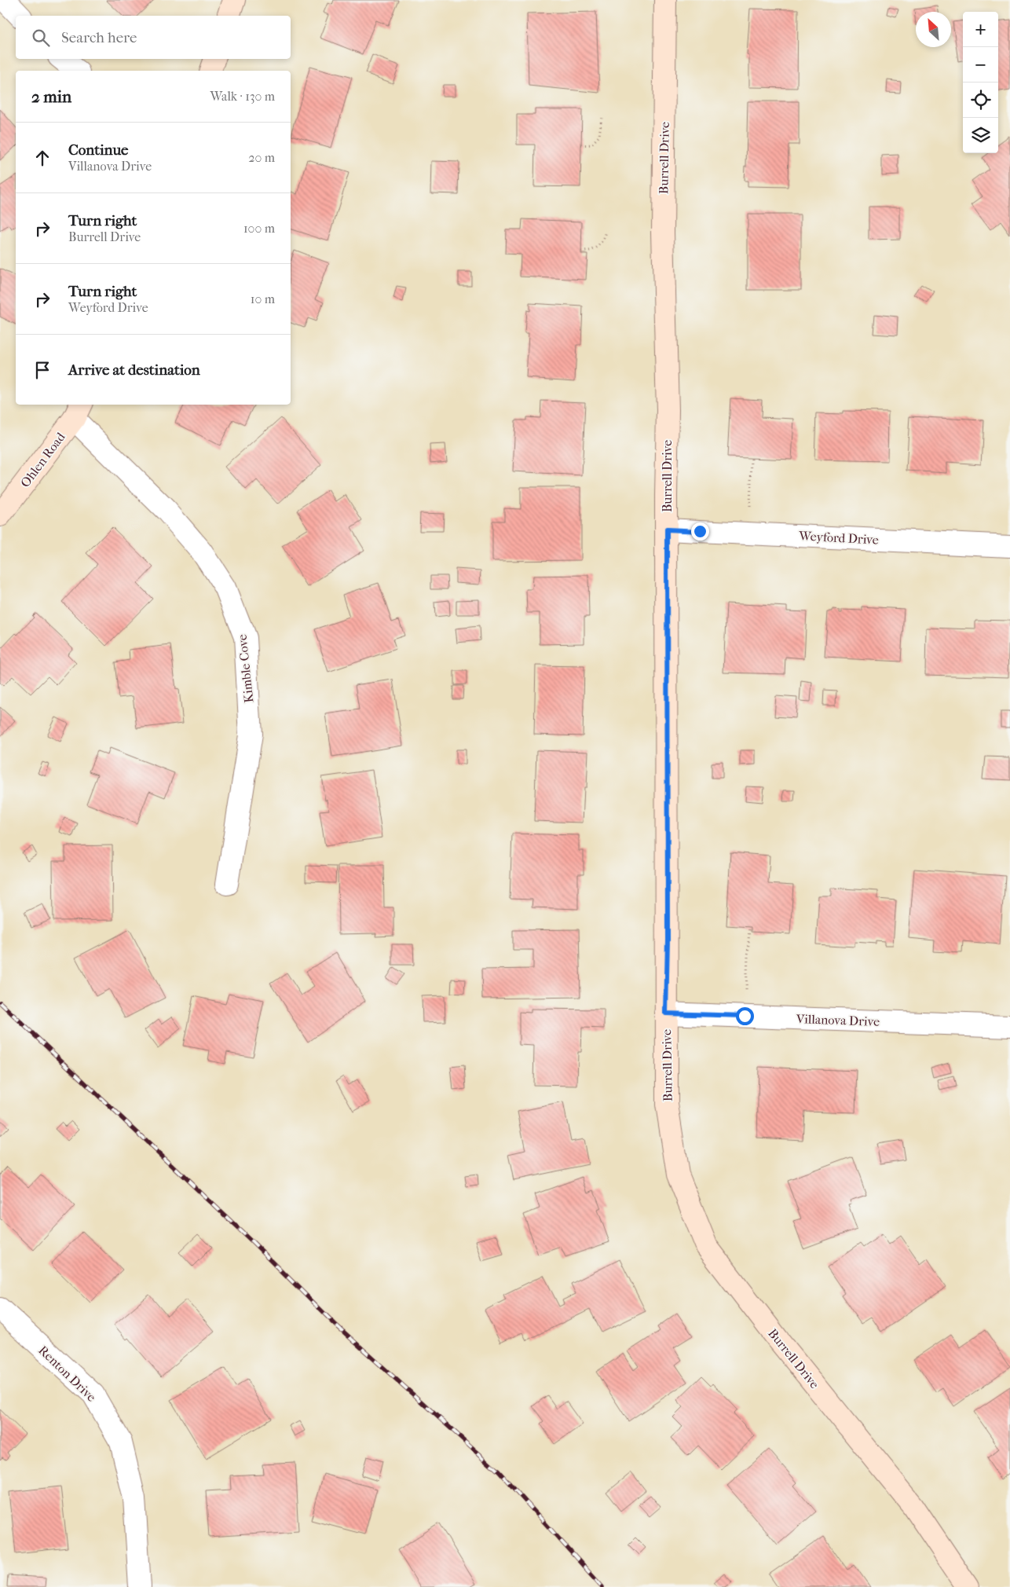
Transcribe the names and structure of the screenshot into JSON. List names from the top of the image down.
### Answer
{
  "streets": {
    "street": [
      "Burrell Drive",
      "Ohlen Road",
      "Weyford Drive",
      "Kimble Cove",
      "Villanova Drive",
      "Renton Drive"
    ]
  },
  "crossings": [
    ["Burrell Drive", "Weyford Drive"],
    ["Burrell Drive", "Villanova Drive"],
    ["Ohlen Road", "Kimble Cove"]
  ],
  "north": "top left",
  "page": {
    "map_buttons": ["+", "−"],
    "search": "Search here",
    "heading": ["2 min", "Walk · 130 m"],
    "list": [
      ["Continue", "Villanova Drive", "20 m"],
      ["Turn right", "Burrell Drive", "100 m"],
      ["Turn right", "Weyford Drive", "10 m"],
      "Arrive at destination"
    ]
  }
}
